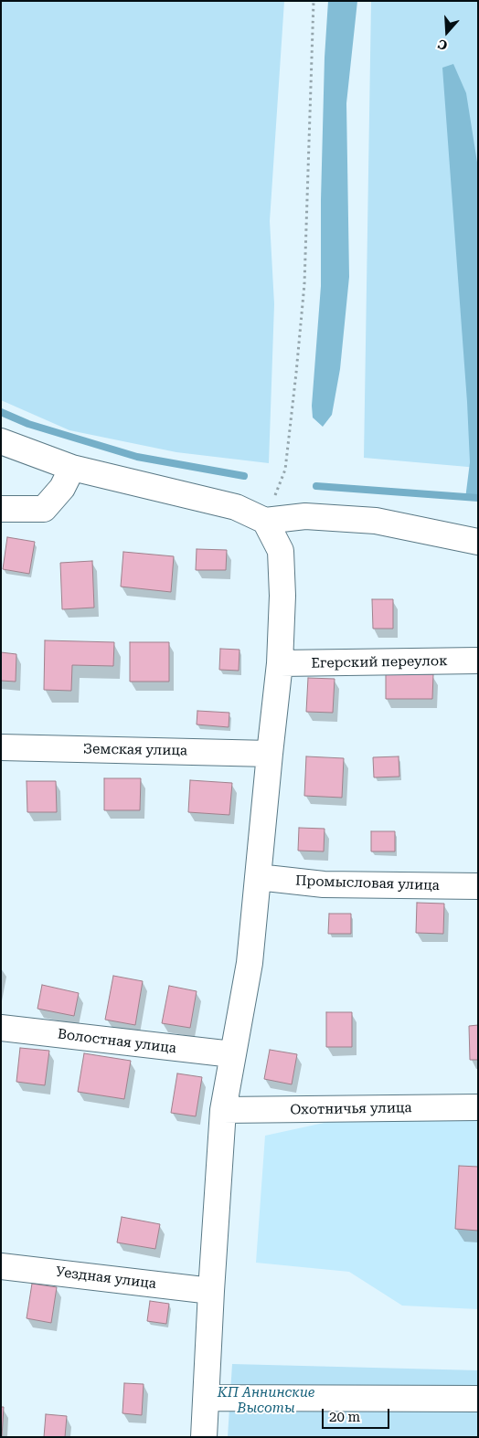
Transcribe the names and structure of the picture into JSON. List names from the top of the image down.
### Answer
{
  "streets": {
    "street": [
      "Егерский переулок",
      "Земская улица",
      "Промысловая улица",
      "Волостная улица",
      "Охотничья улица",
      "Уездная улица"
    ]
  },
  "parks": ["КП Аннинские Высоты"],
  "scale_bar": "20 m",
  "north": "bottom"
}
